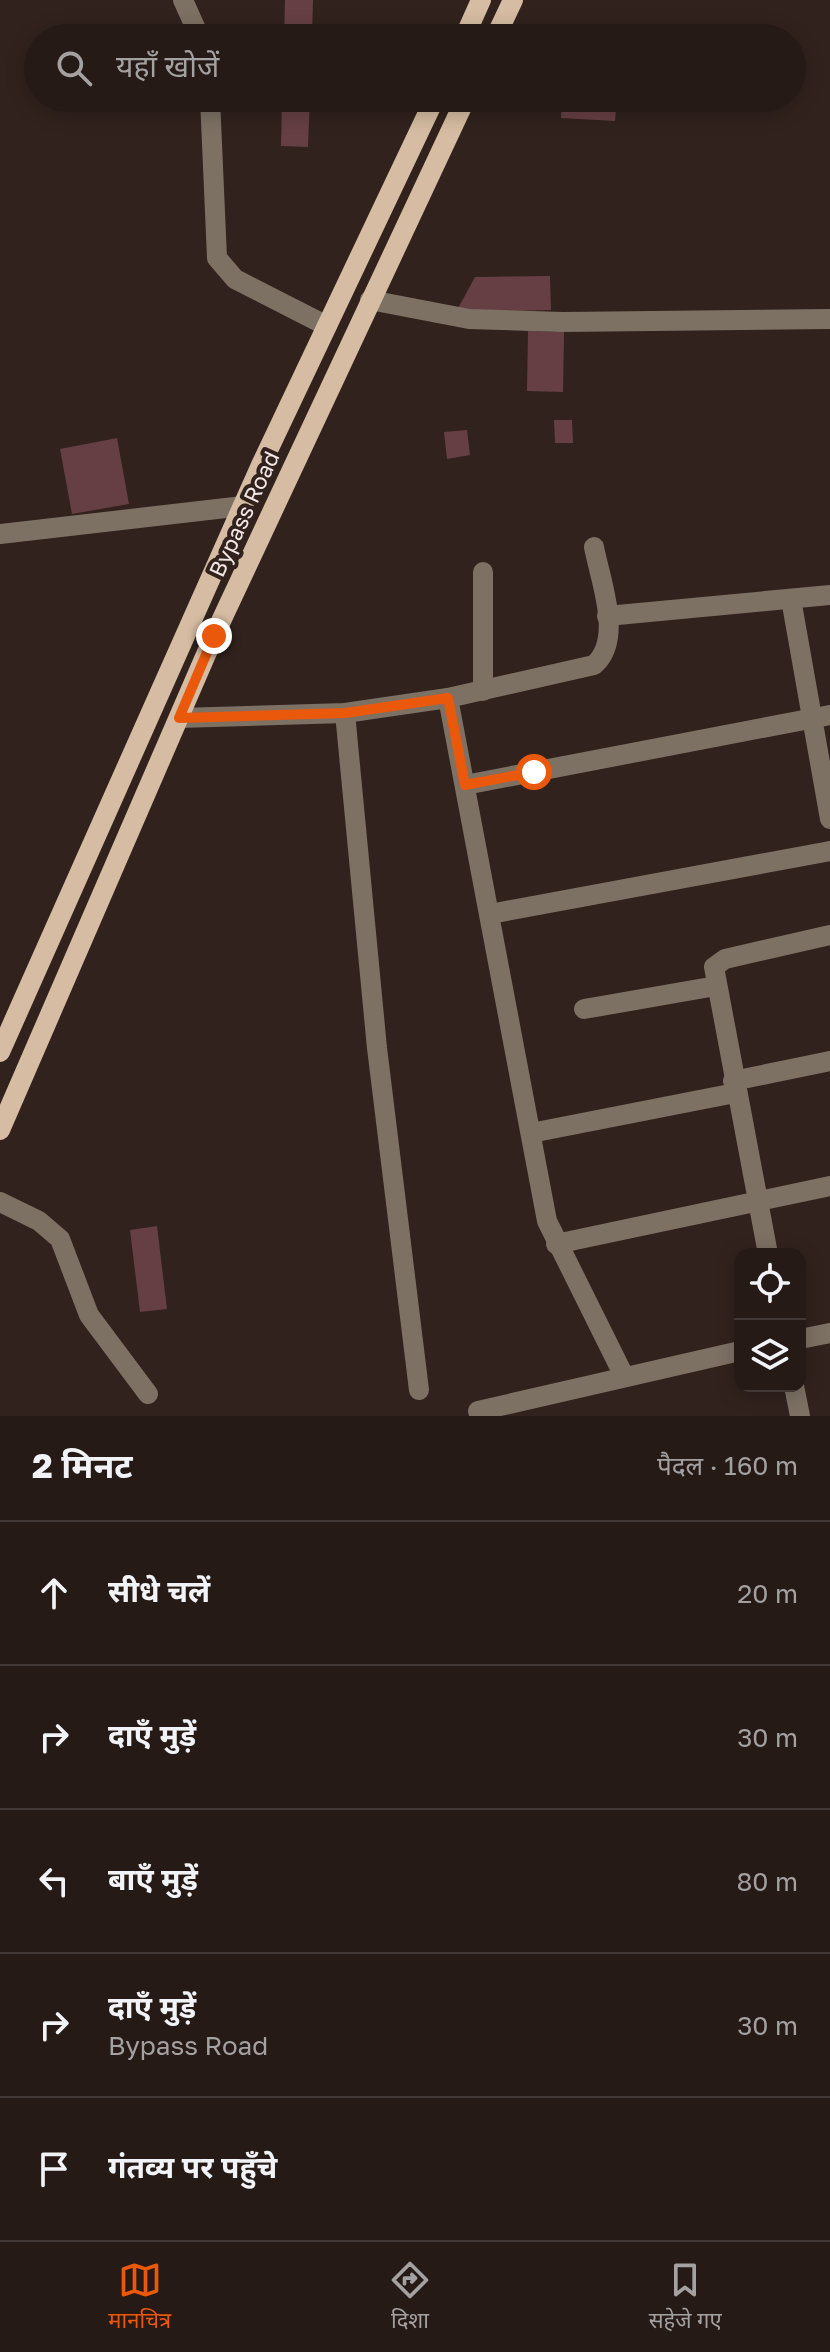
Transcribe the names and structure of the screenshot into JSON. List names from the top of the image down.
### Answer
{
  "streets": {
    "main road": ["Bypass Road"]
  },
  "page": {
    "search": "यहाँ खोजें",
    "heading": ["2 मिनट", "पैदल · 160 m"],
    "list": [
      ["सीधे चलें", "20 m"],
      ["दाएँ मुड़ें", "30 m"],
      ["बाएँ मुड़ें", "80 m"],
      ["दाएँ मुड़ें", "Bypass Road", "30 m"],
      "गंतव्य पर पहुँचे"
    ],
    "nav": ["मानचित्र", "दिशा", "सहेजे गए"]
  }
}
